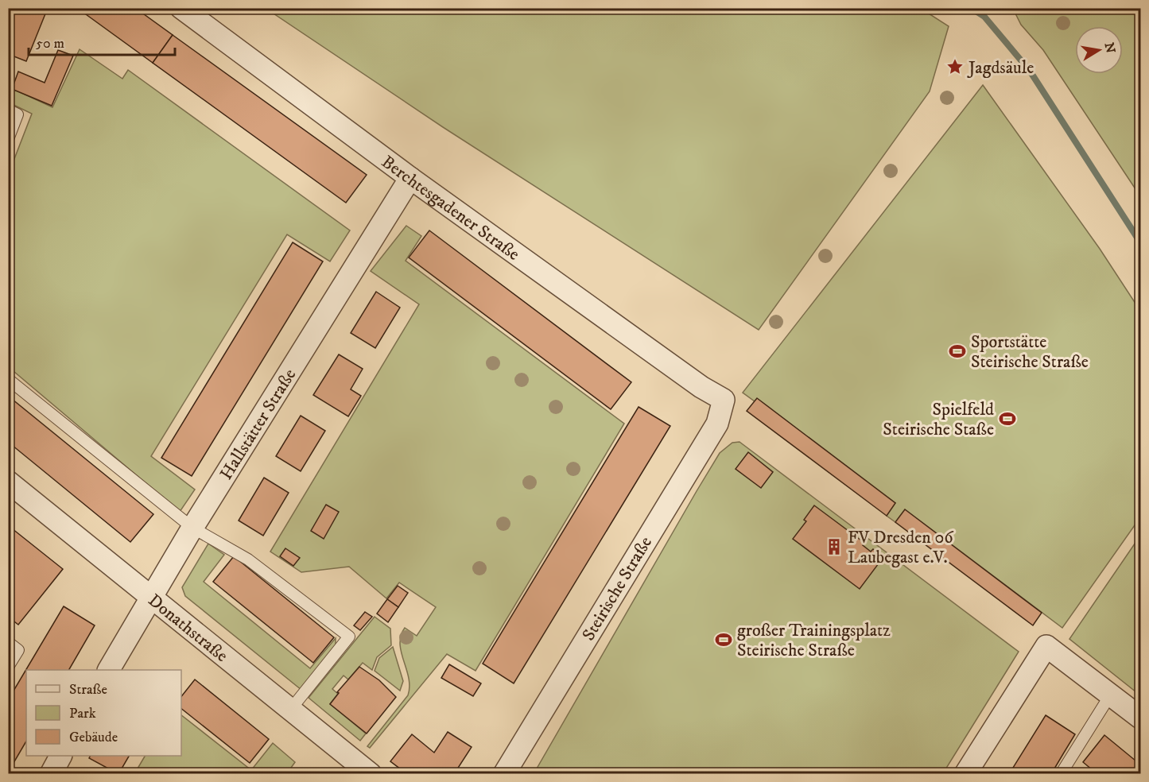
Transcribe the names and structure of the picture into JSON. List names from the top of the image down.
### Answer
{
  "streets": {
    "street": [
      "Berchtesgadener Straße",
      "Hallstätter Straße",
      "Steirische Straße",
      "Donathstraße"
    ]
  },
  "crossings": [
    ["Berchtesgadener Straße", "Hallstätter Straße"],
    ["Berchtesgadener Straße", "Steirische Straße"],
    ["Hallstätter Straße", "Donathstraße"]
  ],
  "places": {
    "place": ["Jagdsäule"],
    "sports": ["Sportstätte Steirische Straße", "Spielfeld Steirische Staße", "großer Trainingsplatz Steirische Straße"],
    "building": ["FV Dresden 06 Laubegast e.V."]
  },
  "legend": ["Straße", "Park", "Gebäude"],
  "scale_bar": "50 m",
  "north": "right"
}
